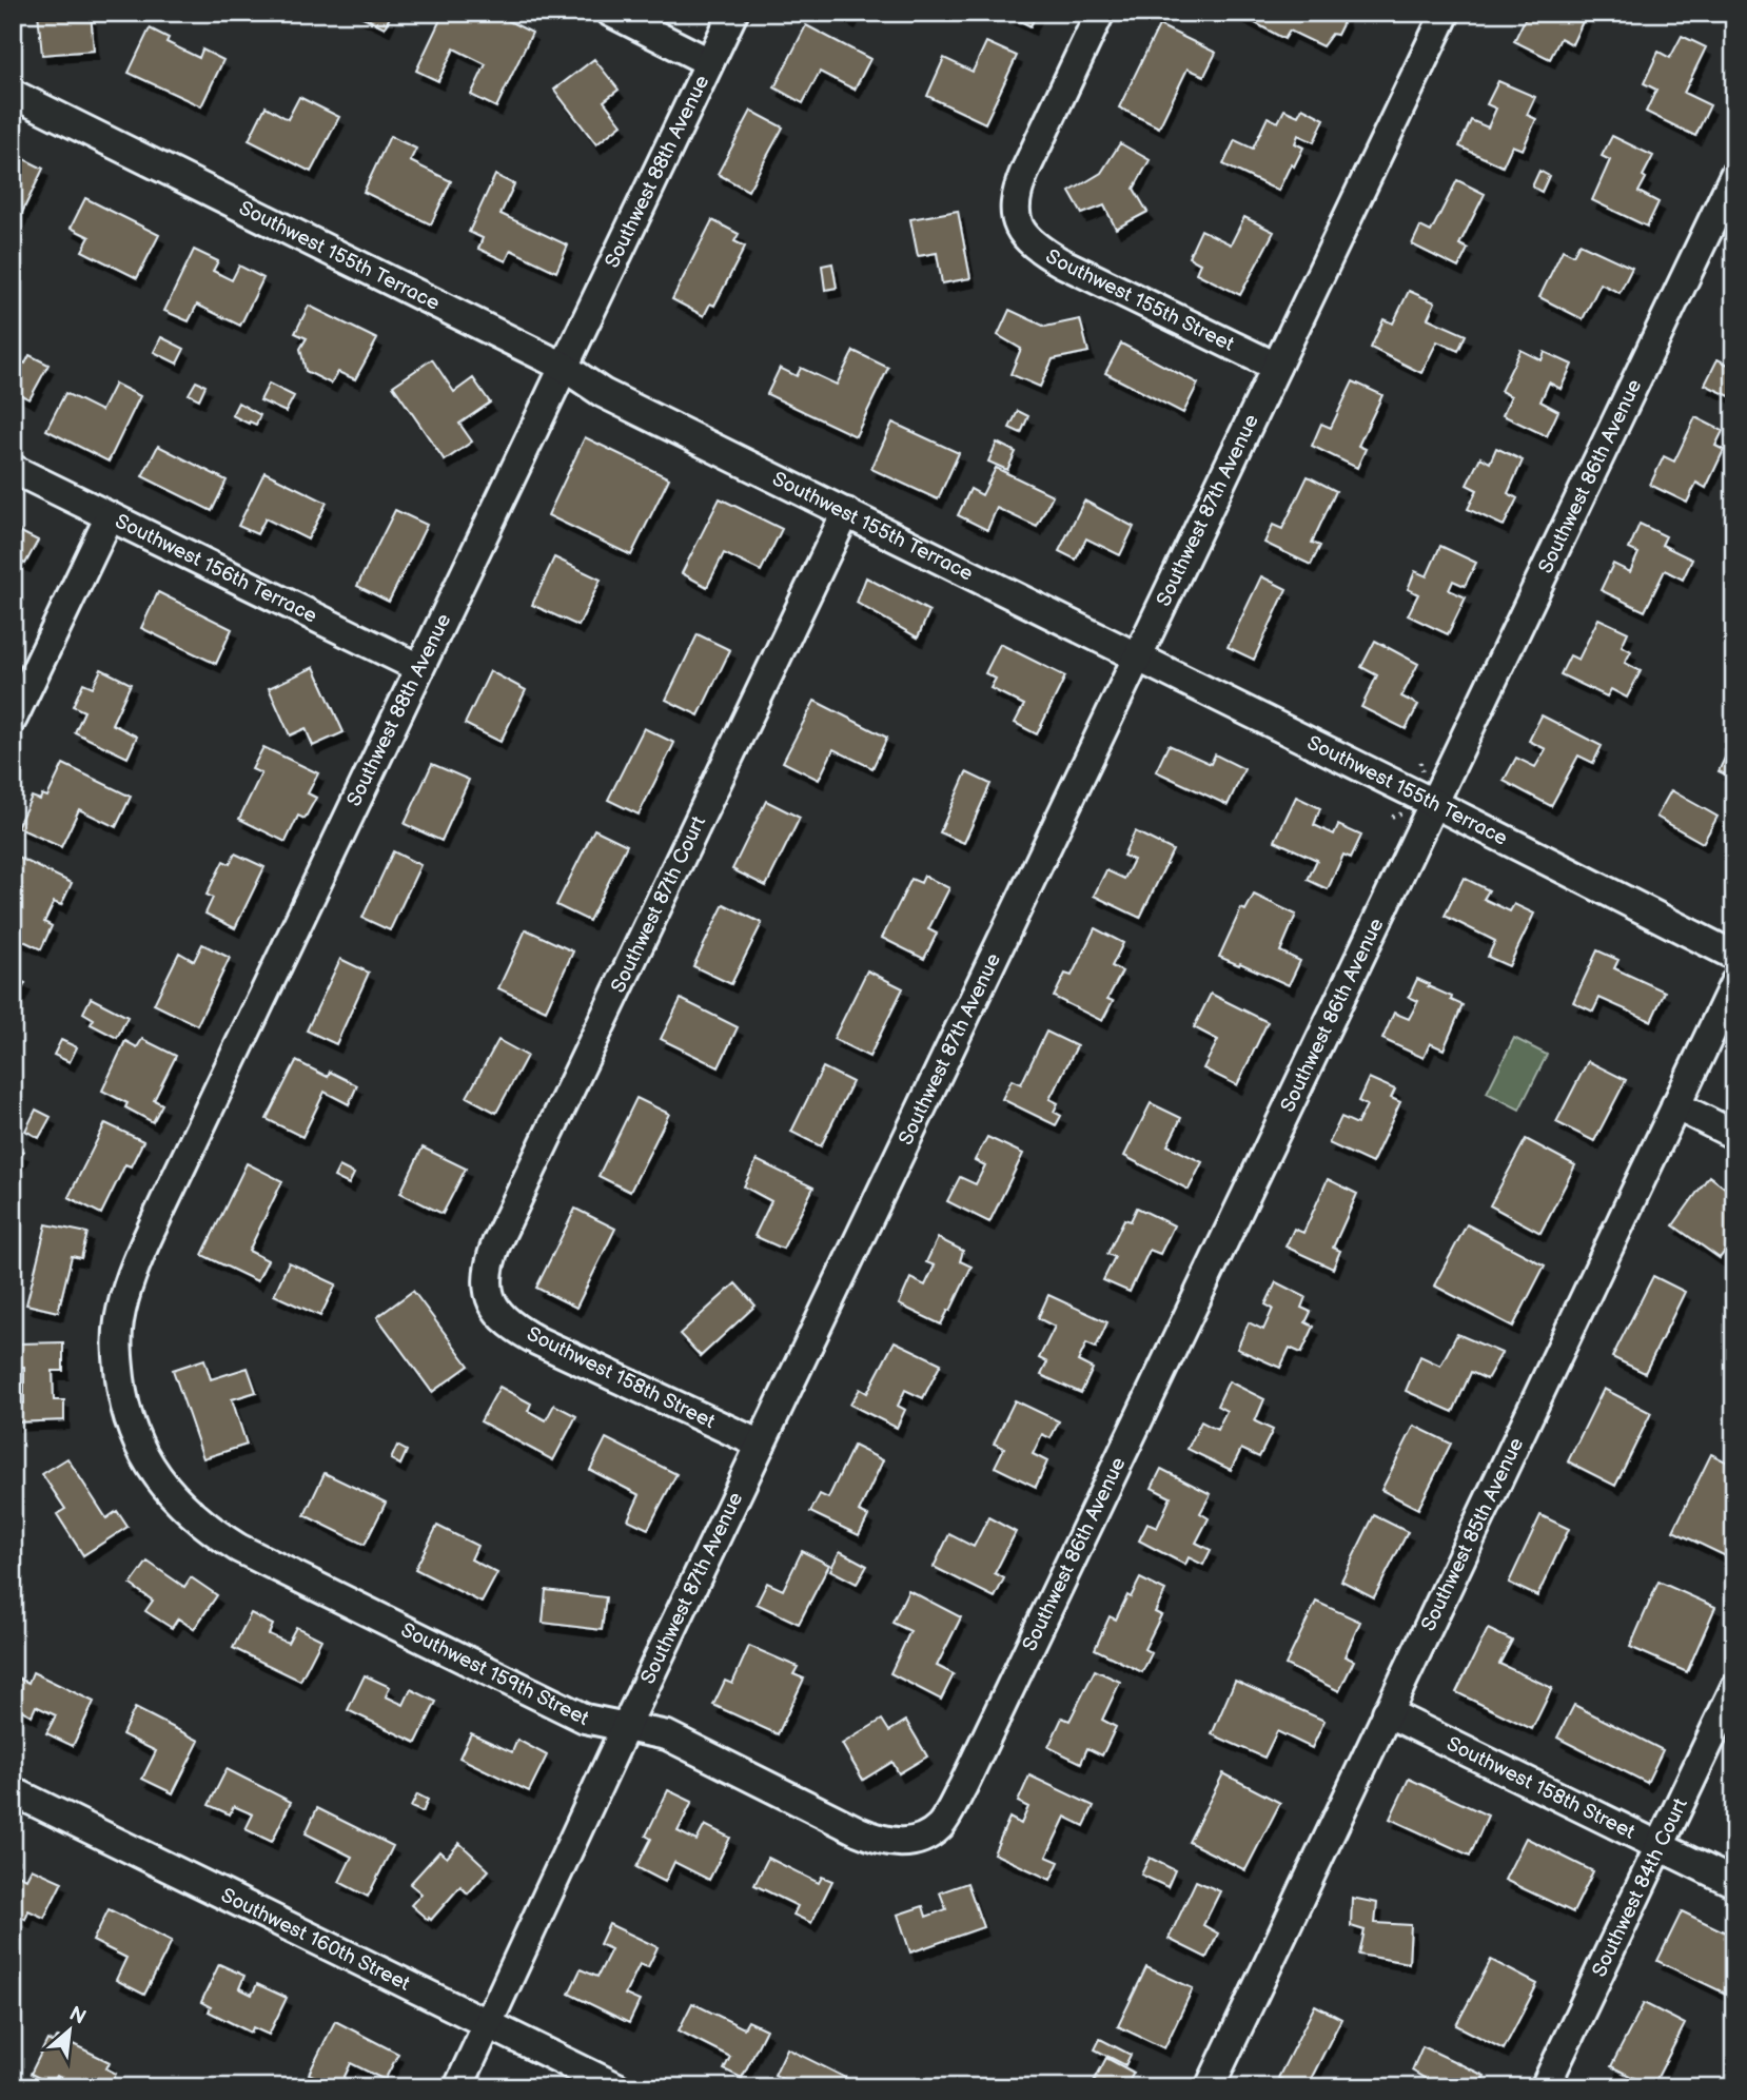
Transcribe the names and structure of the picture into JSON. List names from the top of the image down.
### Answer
{
  "streets": {
    "street": [
      "Southwest 88th Avenue",
      "Southwest 155th Terrace",
      "Southwest 155th Street",
      "Southwest 86th Avenue",
      "Southwest 87th Avenue",
      "Southwest 156th Terrace",
      "Southwest 87th Court",
      "Southwest 158th Street",
      "Southwest 85th Avenue",
      "Southwest 159th Street",
      "Southwest 84th Court",
      "Southwest 160th Street"
    ]
  },
  "crossings": [
    ["Southwest 88th Avenue", "Southwest 155th Terrace"],
    ["Southwest 88th Avenue", "Southwest 156th Terrace"],
    ["Southwest 88th Avenue", "Southwest 159th Street"],
    ["Southwest 155th Terrace", "Southwest 86th Avenue"],
    ["Southwest 155th Terrace", "Southwest 87th Avenue"],
    ["Southwest 155th Terrace", "Southwest 87th Court"],
    ["Southwest 155th Street", "Southwest 87th Avenue"],
    ["Southwest 86th Avenue", "Southwest 159th Street"],
    ["Southwest 87th Avenue", "Southwest 158th Street"],
    ["Southwest 87th Avenue", "Southwest 159th Street"],
    ["Southwest 87th Avenue", "Southwest 160th Street"],
    ["Southwest 87th Court", "Southwest 158th Street"],
    ["Southwest 158th Street", "Southwest 85th Avenue"],
    ["Southwest 158th Street", "Southwest 84th Court"]
  ],
  "north": "top right"
}
